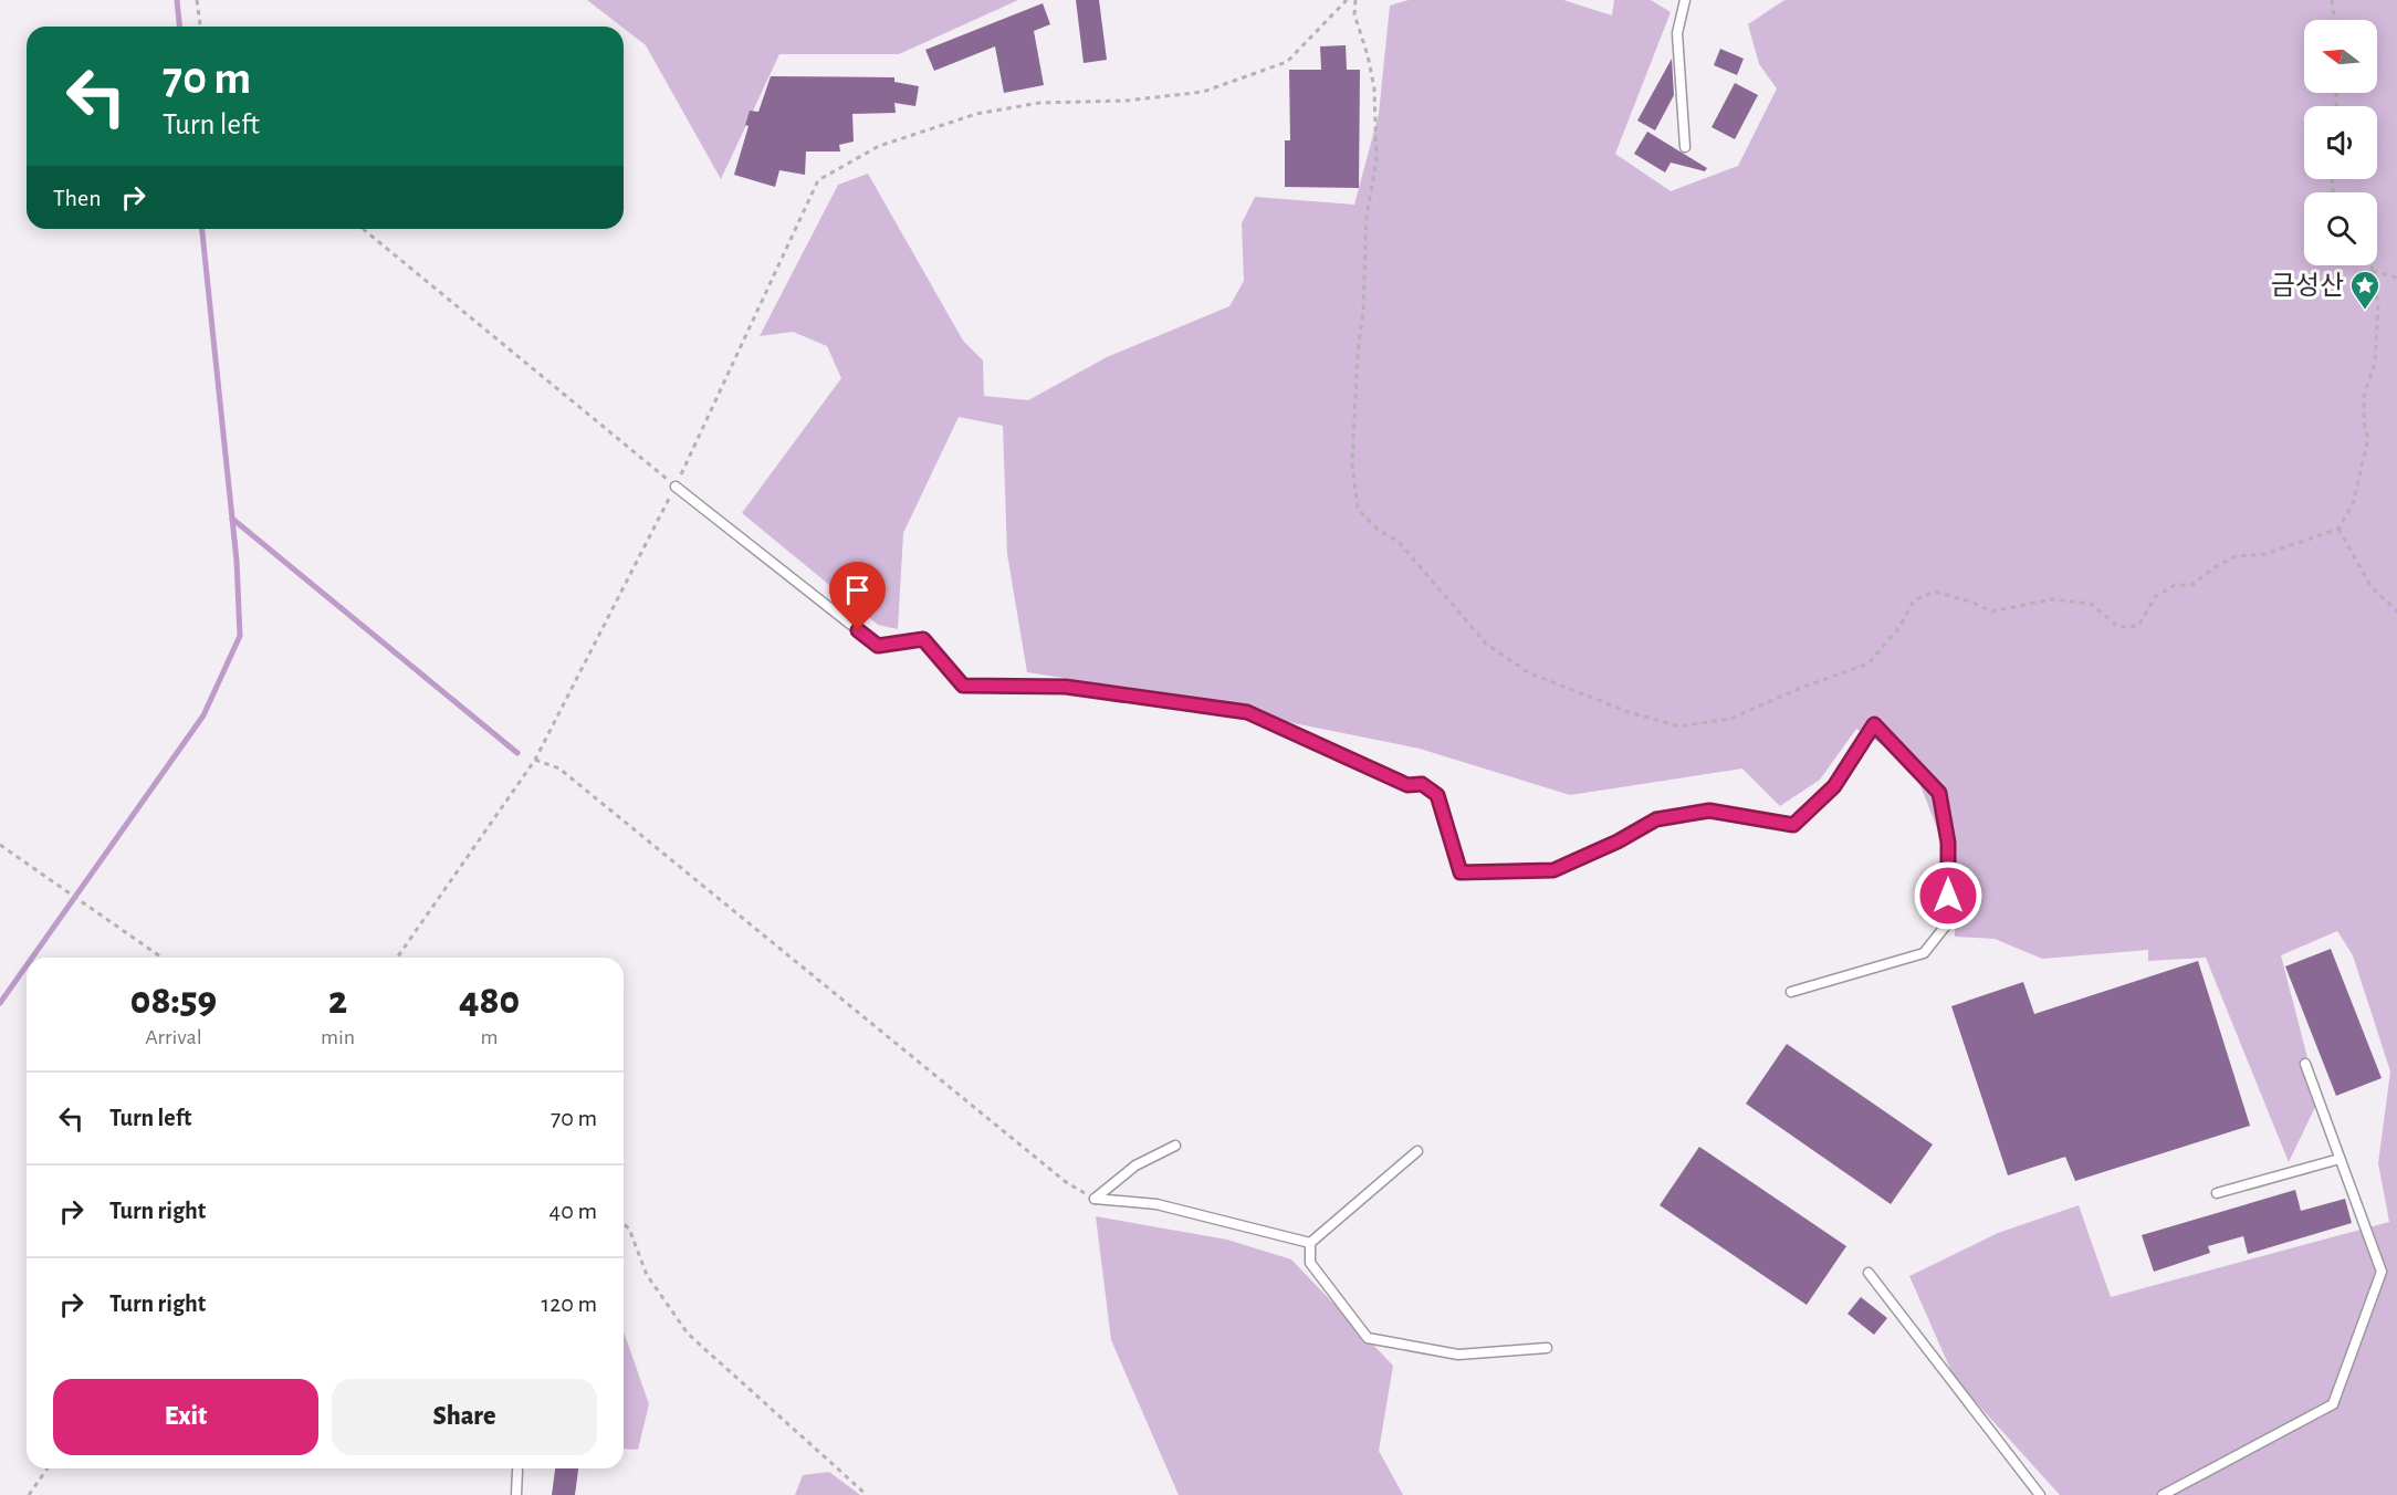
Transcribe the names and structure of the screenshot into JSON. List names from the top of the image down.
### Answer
{
  "places": {
    "place": ["금성산"]
  },
  "north": "left",
  "page": {
    "turn": ["70 m", "Turn left"],
    "then": "Then",
    "eta": [
      "08:59",
      "Arrival",
      "2",
      "min",
      "480",
      "m"
    ],
    "list": [
      {
        "name": "Turn left",
        "value": "70 m"
      },
      {
        "name": "Turn right",
        "value": "40 m"
      },
      {
        "name": "Turn right",
        "value": "120 m"
      }
    ],
    "buttons": ["Exit", "Share"]
  }
}
